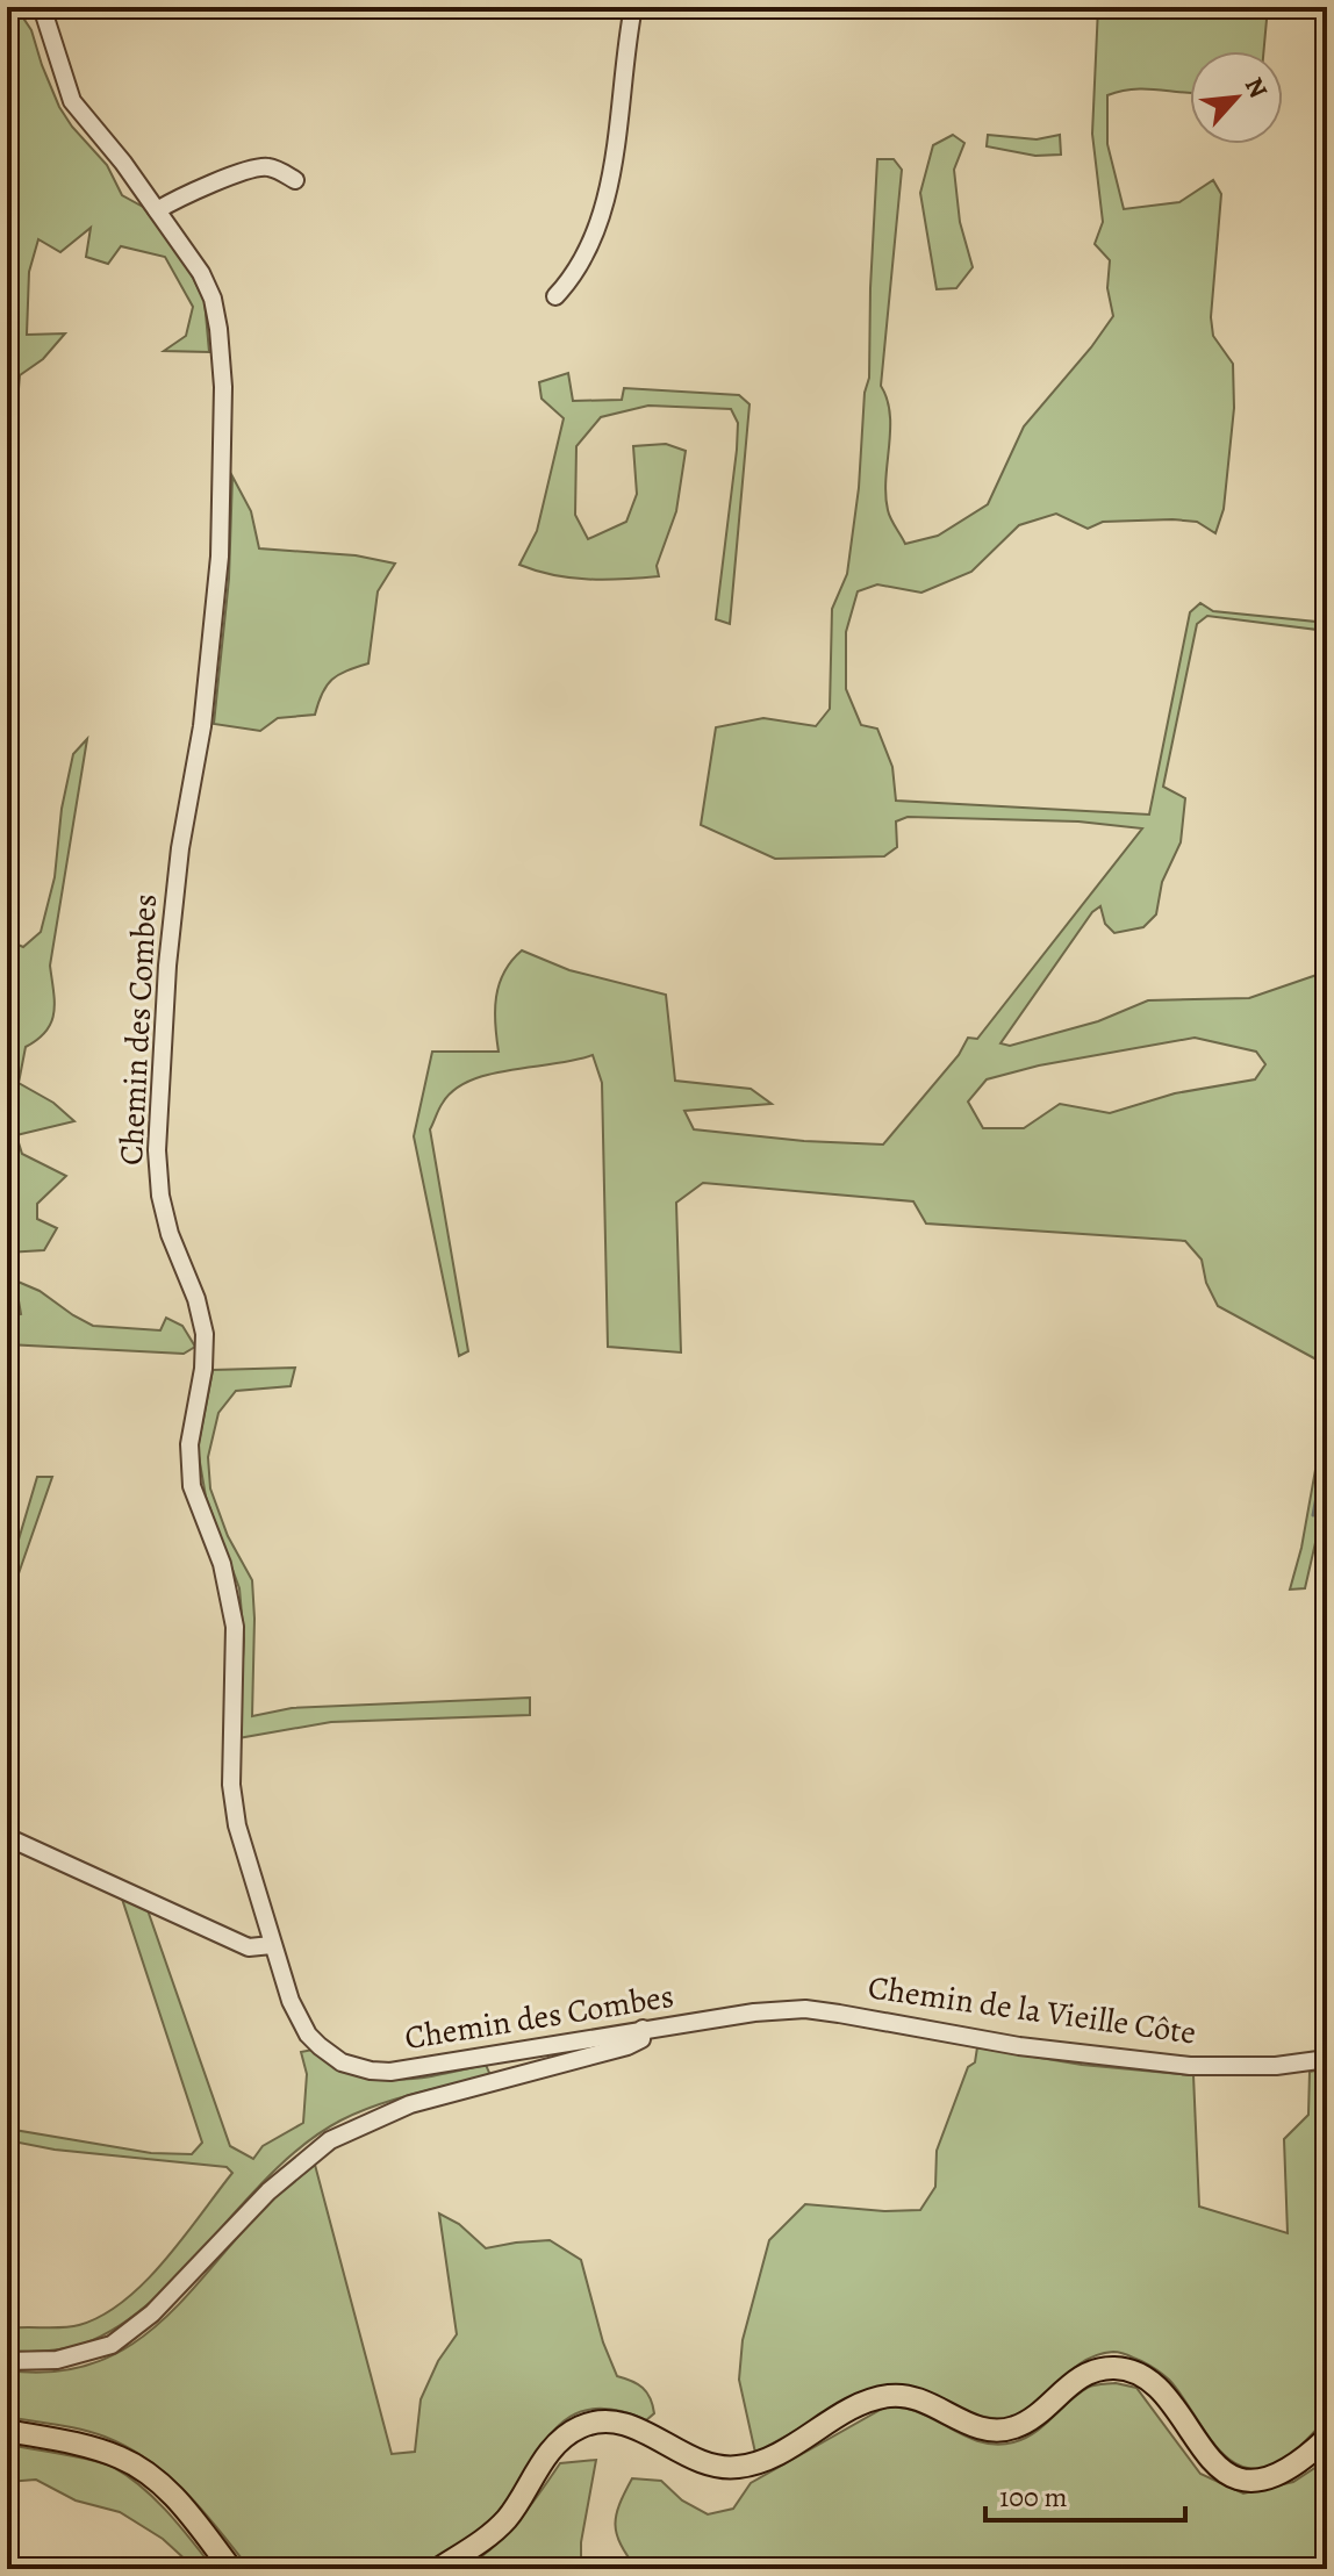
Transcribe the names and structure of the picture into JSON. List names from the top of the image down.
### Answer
{
  "streets": {
    "street": ["Chemin des Combes", "Chemin de la Vieille Côte"]
  },
  "crossings": [
    ["Chemin des Combes", "Chemin de la Vieille Côte"]
  ],
  "scale_bar": "100 m",
  "north": "top right"
}
